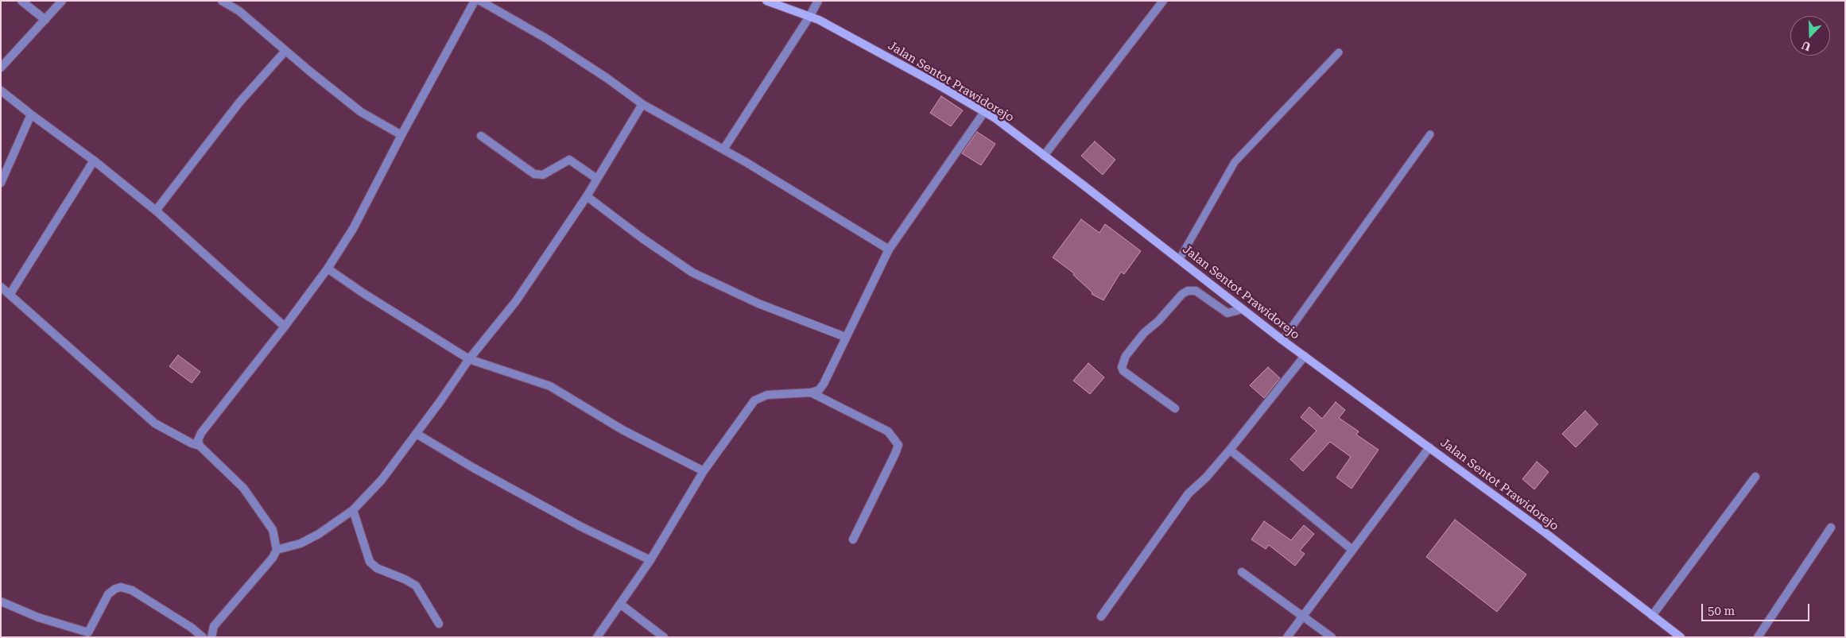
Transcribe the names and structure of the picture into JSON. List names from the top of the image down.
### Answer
{
  "streets": {
    "main road": ["Jalan Sentot Prawidorejo"]
  },
  "scale_bar": "50 m",
  "north": "bottom"
}
